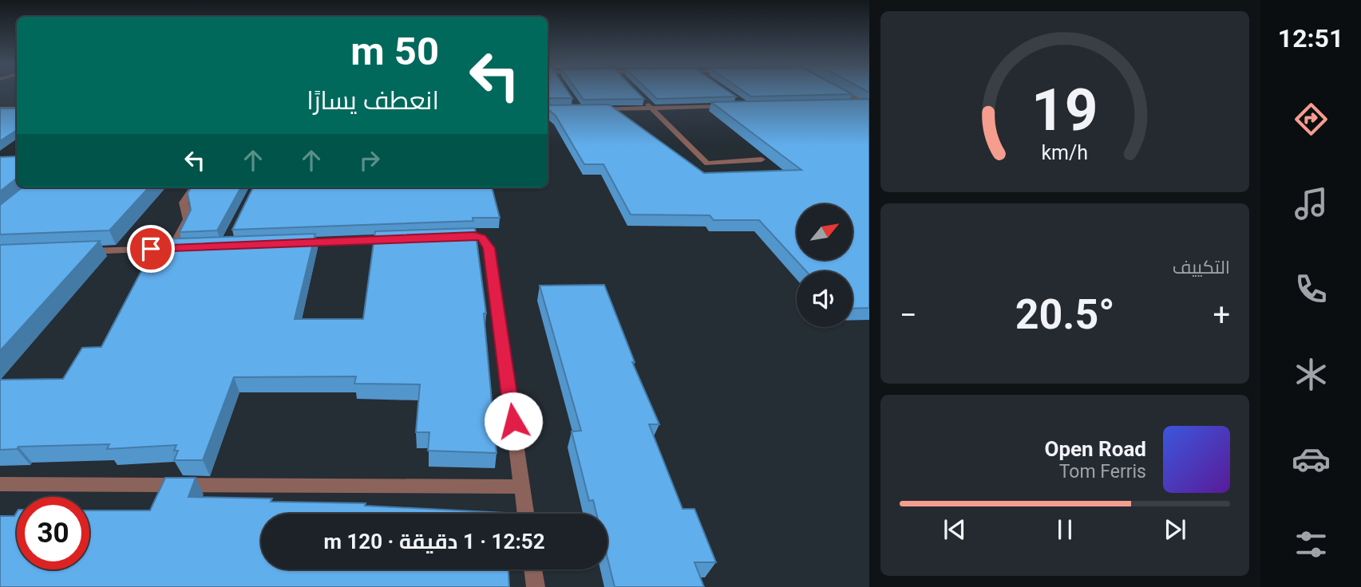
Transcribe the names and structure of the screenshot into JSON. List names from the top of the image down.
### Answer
{
  "north": "top right",
  "page": {
    "tabs": "12:51",
    "turn": ["50 m", "انعطف يسارًا"],
    "tile": "التكييف",
    "heat": ["−", "20.5°", "+"],
    "song": ["Open Road", "Tom Ferris"],
    "limit": "30",
    "trip": "12:52 · 1 دقيقة · 120 m",
    "gauge": ["19", "km/h"]
  }
}
